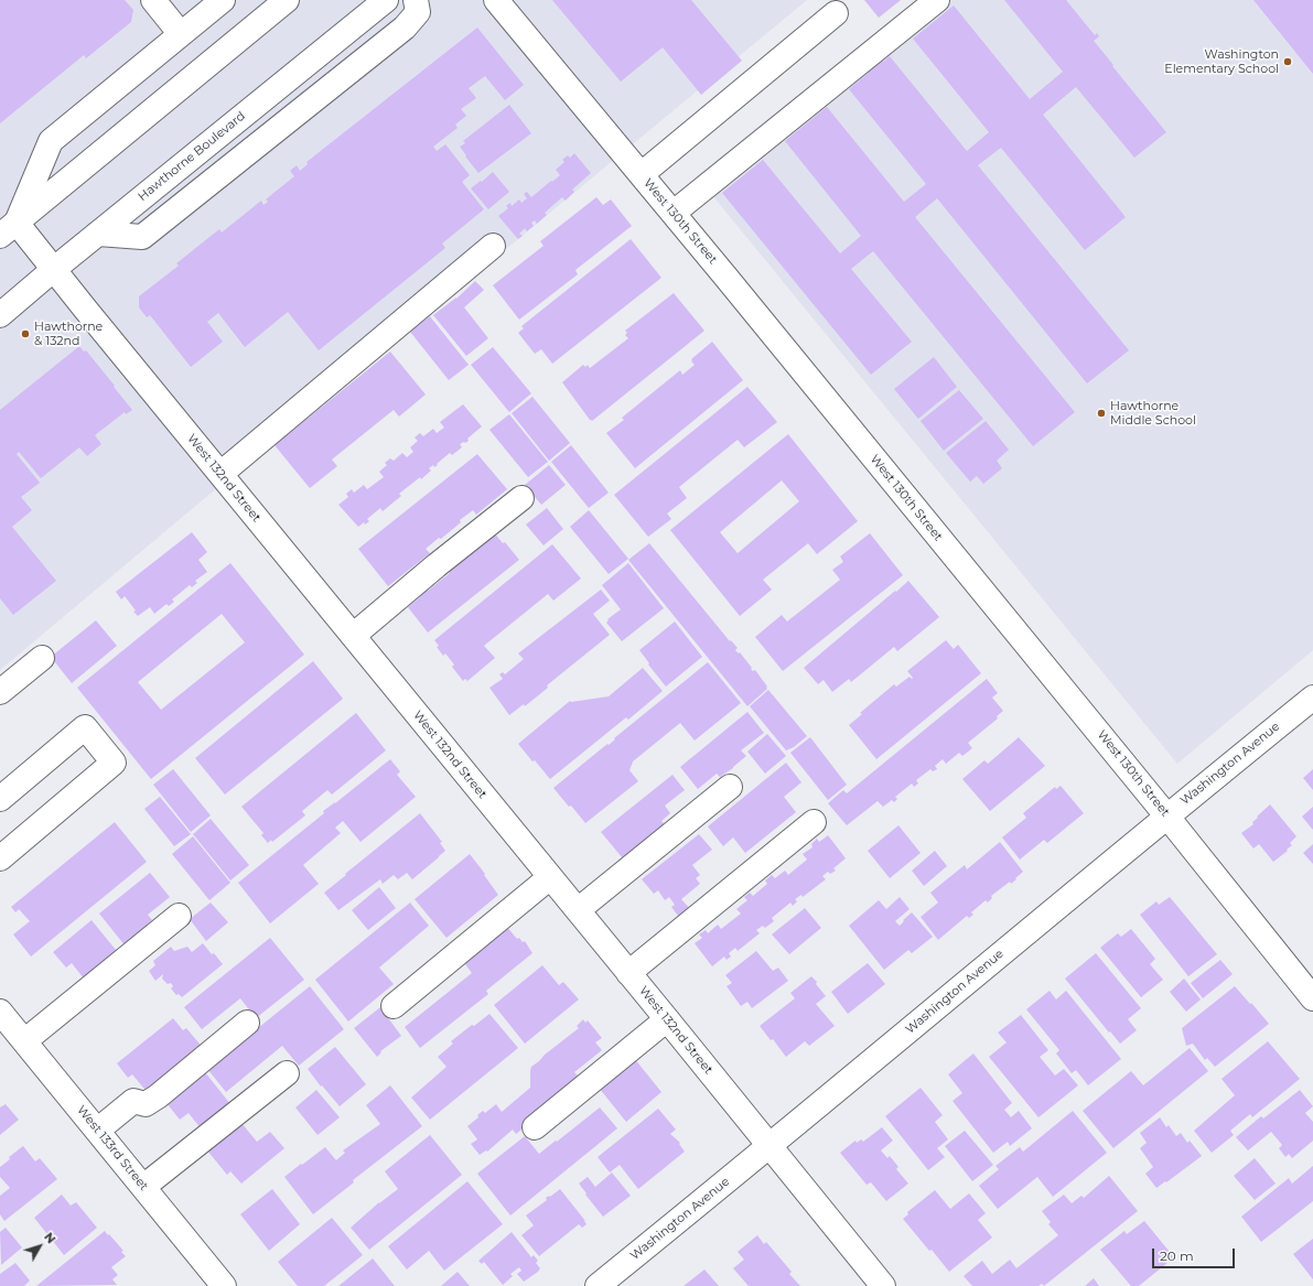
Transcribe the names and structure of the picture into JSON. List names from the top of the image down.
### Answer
{
  "streets": {
    "street": [
      "Hawthorne Boulevard",
      "West 130th Street",
      "West 132nd Street",
      "Washington Avenue",
      "West 133rd Street"
    ]
  },
  "crossings": [
    ["Hawthorne Boulevard", "West 132nd Street"],
    ["West 130th Street", "Washington Avenue"],
    ["West 132nd Street", "Washington Avenue"]
  ],
  "places": ["Washington Elementary School", "Hawthorne & 132nd", "Hawthorne Middle School"],
  "scale_bar": "20 m",
  "north": "top right"
}
